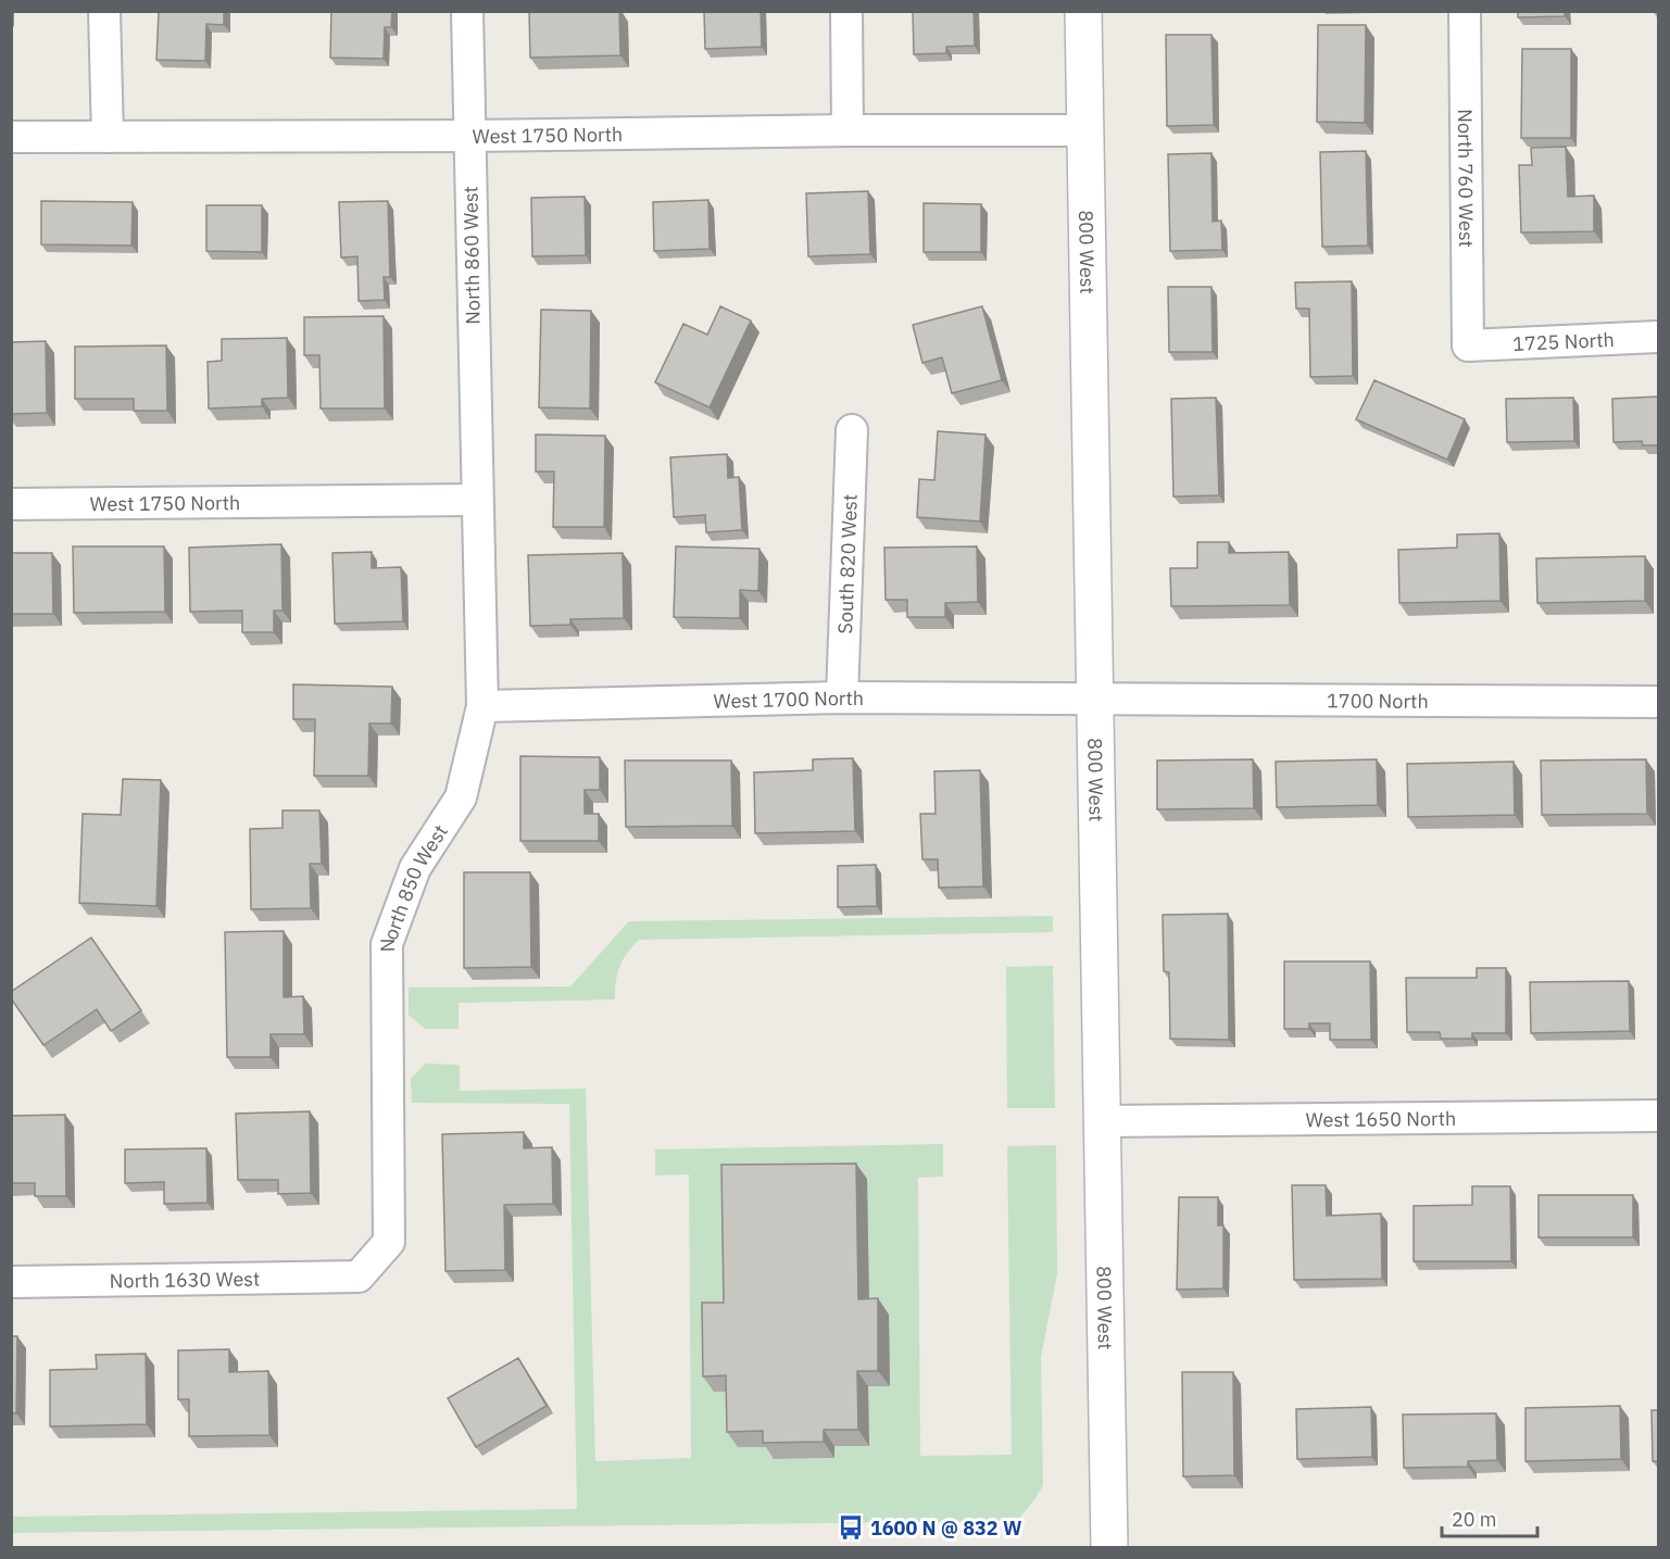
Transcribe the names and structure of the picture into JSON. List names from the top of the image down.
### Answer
{
  "streets": {
    "street": [
      "West 1750 North",
      "North 760 West",
      "800 West",
      "North 860 West",
      "1725 North",
      "South 820 West",
      "West 1700 North",
      "1700 North",
      "North 850 West",
      "West 1650 North",
      "North 1630 West"
    ]
  },
  "crossings": [
    ["West 1750 North", "800 West"],
    ["West 1750 North", "North 860 West"],
    ["West 1750 North", "North 850 West"],
    ["North 760 West", "1725 North"],
    ["800 West", "West 1700 North"],
    ["800 West", "1700 North"],
    ["800 West", "West 1650 North"],
    ["North 860 West", "North 850 West"],
    ["South 820 West", "West 1700 North"],
    ["West 1700 North", "1700 North"],
    ["West 1700 North", "North 850 West"],
    ["North 850 West", "North 1630 West"]
  ],
  "places": {
    "bus stop": ["1600 N @ 832 W"]
  },
  "scale_bar": "20 m"
}
